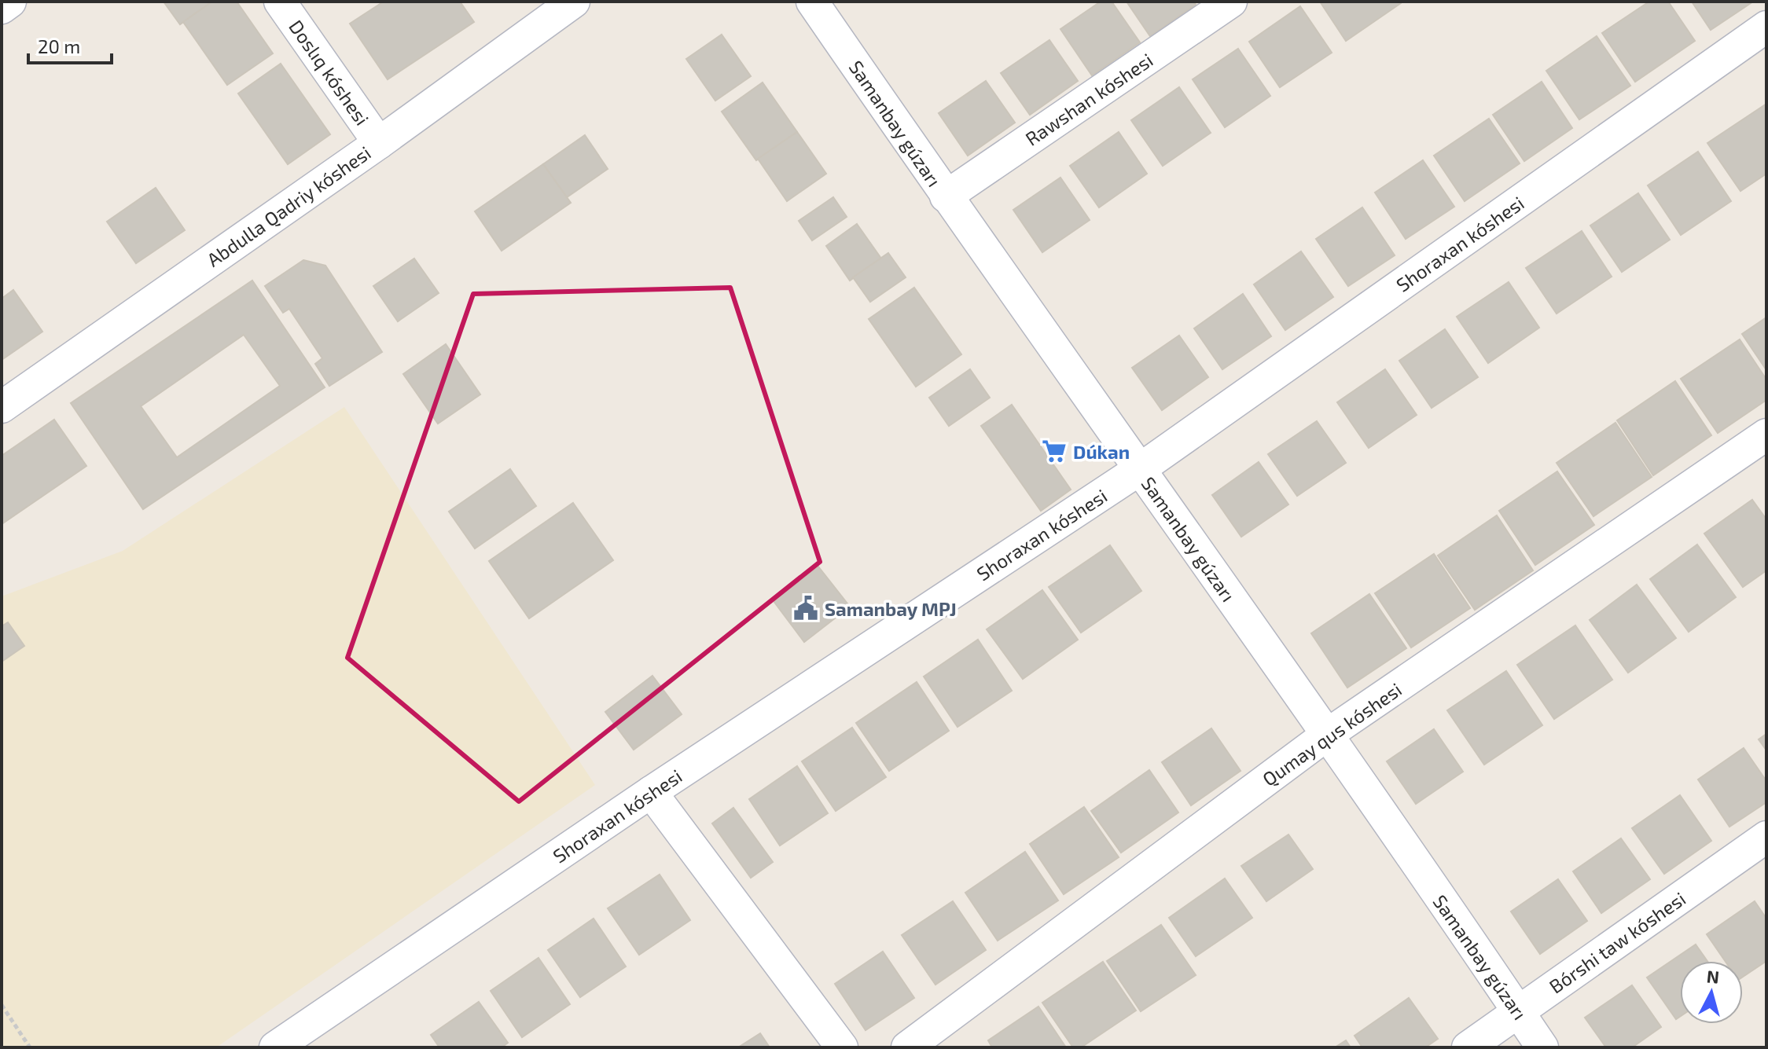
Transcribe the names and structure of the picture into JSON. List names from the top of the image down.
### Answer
{
  "streets": {
    "street": [
      "Doslıq kóshesi",
      "Rawshan kóshesi",
      "Samanbay gúzarı",
      "Abdulla Qadriy kóshesi",
      "Shoraxan kóshesi",
      "Qumay qus kóshesi",
      "Bórshi taw kóshesi"
    ]
  },
  "crossings": [
    ["Doslıq kóshesi", "Abdulla Qadriy kóshesi"],
    ["Rawshan kóshesi", "Samanbay gúzarı"],
    ["Samanbay gúzarı", "Shoraxan kóshesi"],
    ["Samanbay gúzarı", "Qumay qus kóshesi"],
    ["Samanbay gúzarı", "Bórshi taw kóshesi"]
  ],
  "places": {
    "supermarket": ["Dúkan"],
    "public building": ["Samanbay MPJ"]
  },
  "scale_bar": "20 m",
  "north": "top"
}
